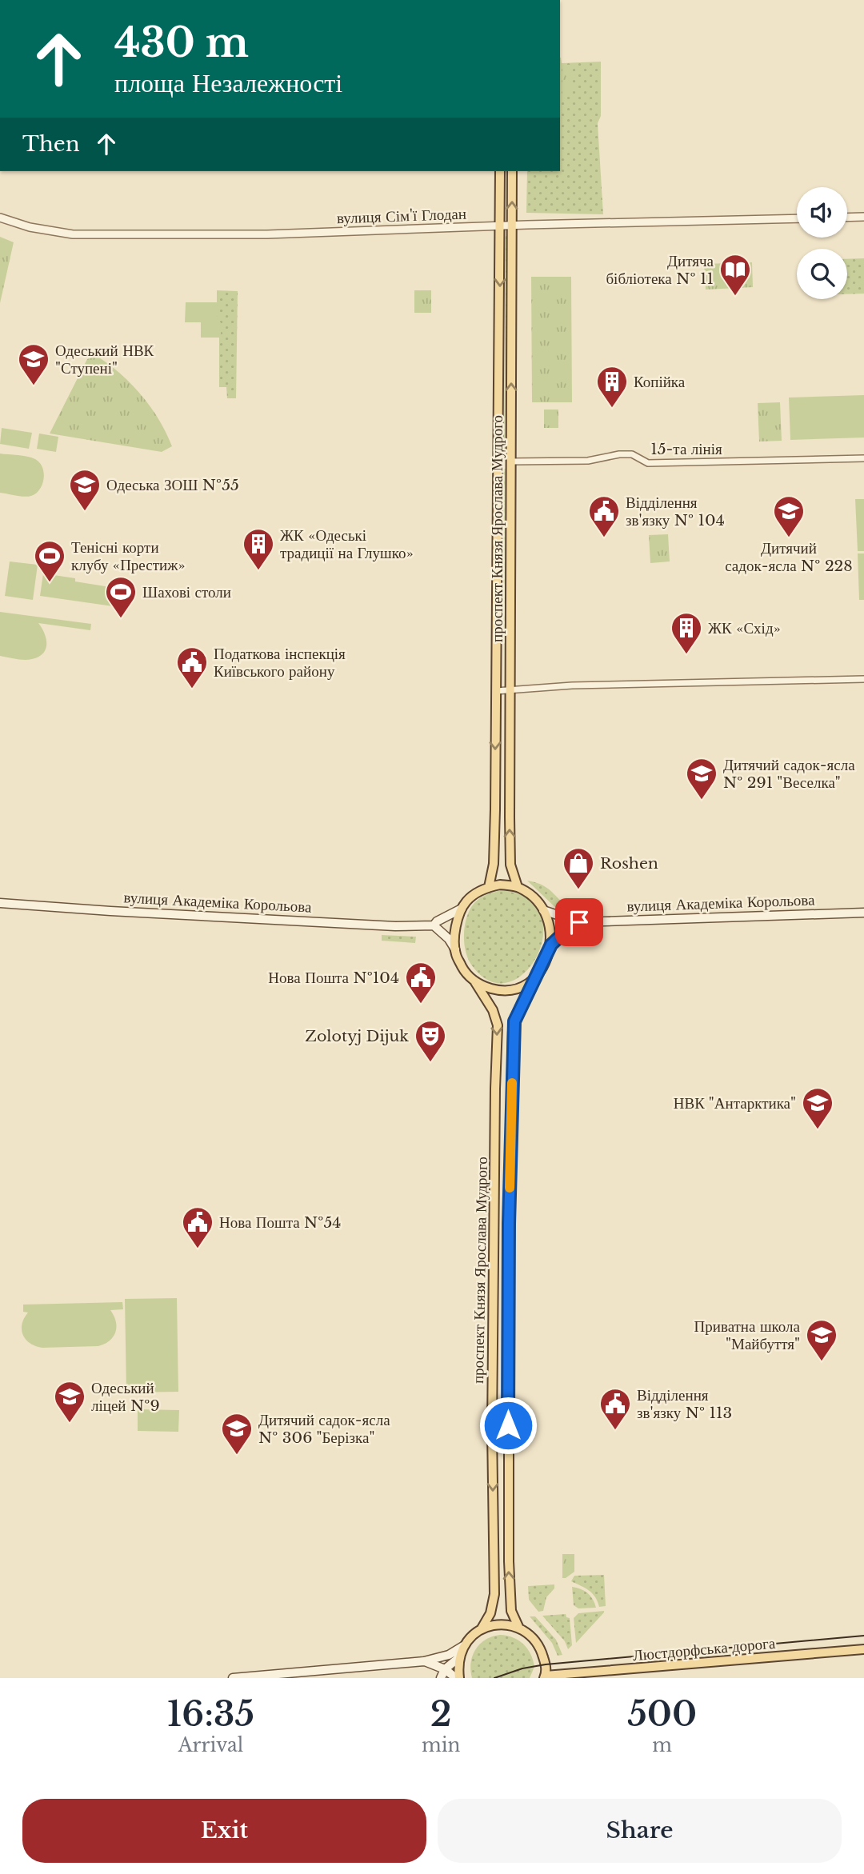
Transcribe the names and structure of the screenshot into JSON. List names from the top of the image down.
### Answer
{
  "streets": {
    "main road": ["проспект Князя Ярослава Мудрого", "вулиця Академіка Корольова", "Люстдорфська дорога"],
    "street": ["вулиця Сім'ї Глодан", "15-та лінія"]
  },
  "crossings": [
    ["вулиця Сім'ї Глодан", "проспект Князя Ярослава Мудрого"],
    ["15-та лінія", "проспект Князя Ярослава Мудрого"],
    ["проспект Князя Ярослава Мудрого", "вулиця Академіка Корольова"]
  ],
  "places": {
    "library": ["Дитяча бібліотека № 11"],
    "school or university": [
      "Одеський НВК \"Ступені\"",
      "Одеська ЗОШ №55",
      "Дитячий садок-ясла № 228",
      "Дитячий садок-ясла № 291 \"Веселка\"",
      "НВК \"Антарктика\"",
      "Приватна школа \"Майбуття\"",
      "Одеський ліцей №9",
      "Дитячий садок-ясла № 306 \"Берізка\""
    ],
    "building": ["Копійка", "ЖК «Одеські традиції на Глушко»", "ЖК «Схід»"],
    "public building": [
      "Відділення зв'язку № 104",
      "Податкова інспекція Київського району",
      "Нова Пошта №104",
      "Нова Пошта №54",
      "Відділення зв'язку № 113"
    ],
    "sports": ["Тенісні корти клубу «Престиж»", "Шахові столи"],
    "shop": ["Roshen"],
    "theatre": ["Zolotyj Dijuk"]
  },
  "page": {
    "turn": ["430 m", "площа Незалежності"],
    "then": "Then",
    "eta": [
      "16:35",
      "Arrival",
      "2",
      "min",
      "500",
      "m"
    ],
    "buttons": ["Exit", "Share"]
  }
}
